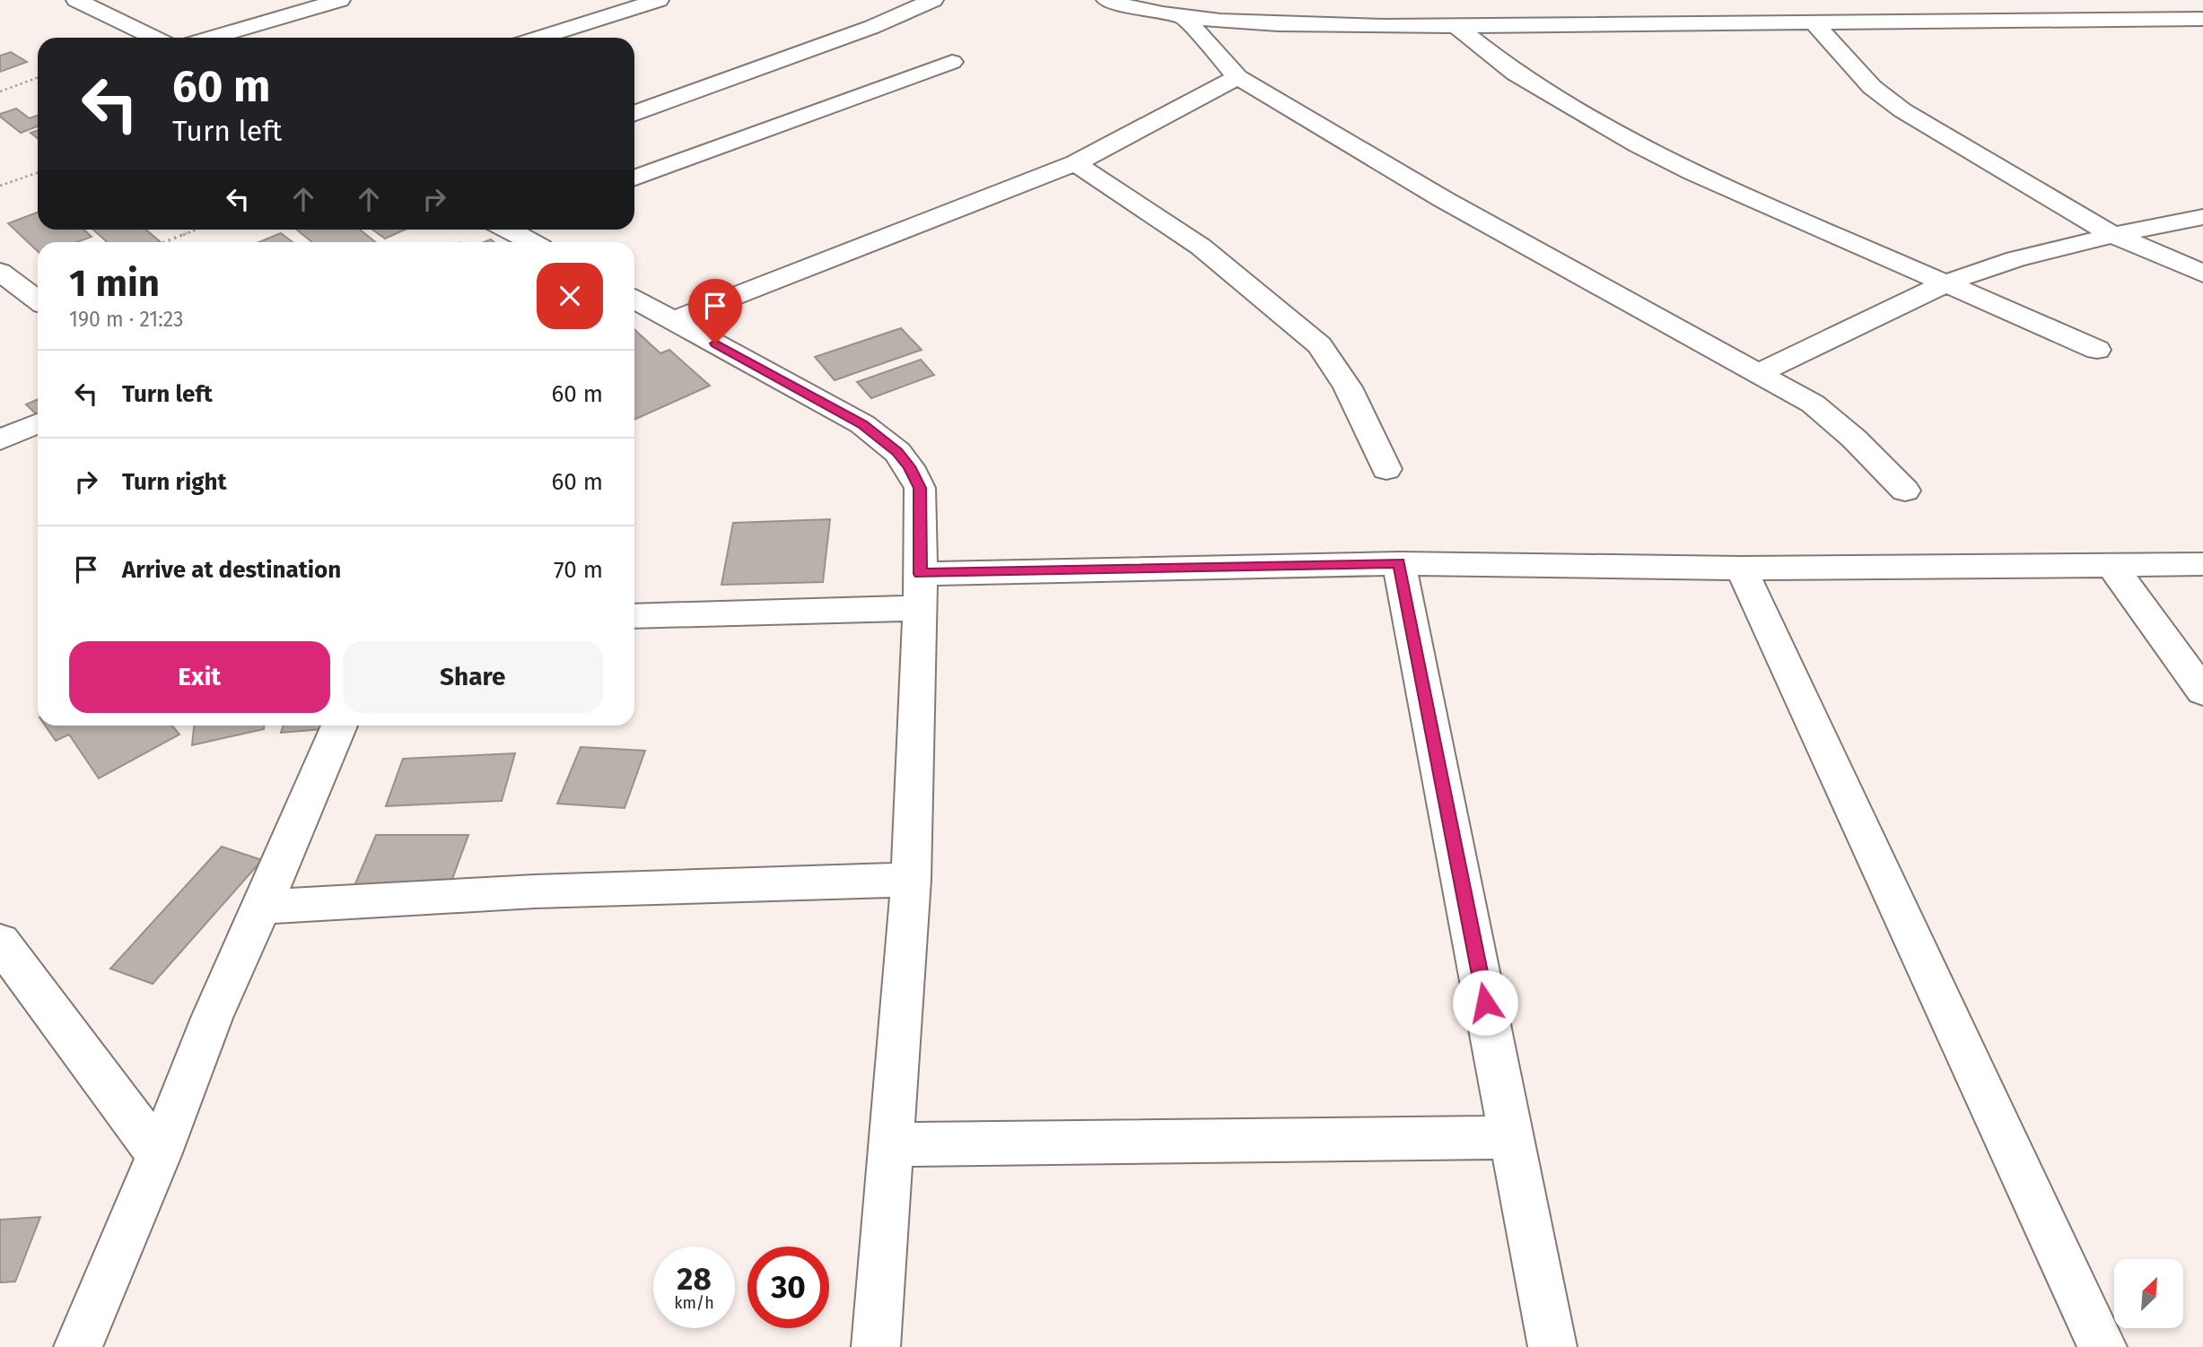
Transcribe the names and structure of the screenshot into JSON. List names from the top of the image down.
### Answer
{
  "north": "top right",
  "page": {
    "turn": ["60 m", "Turn left"],
    "heading": ["1 min", "190 m · 21:23"],
    "list": [
      {
        "name": "Turn left",
        "value": "60 m"
      },
      {
        "name": "Turn right",
        "value": "60 m"
      },
      {
        "name": "Arrive at destination",
        "value": "70 m"
      }
    ],
    "buttons": ["Exit", "Share"],
    "speed": "28 km/h",
    "limit": "30"
  }
}
